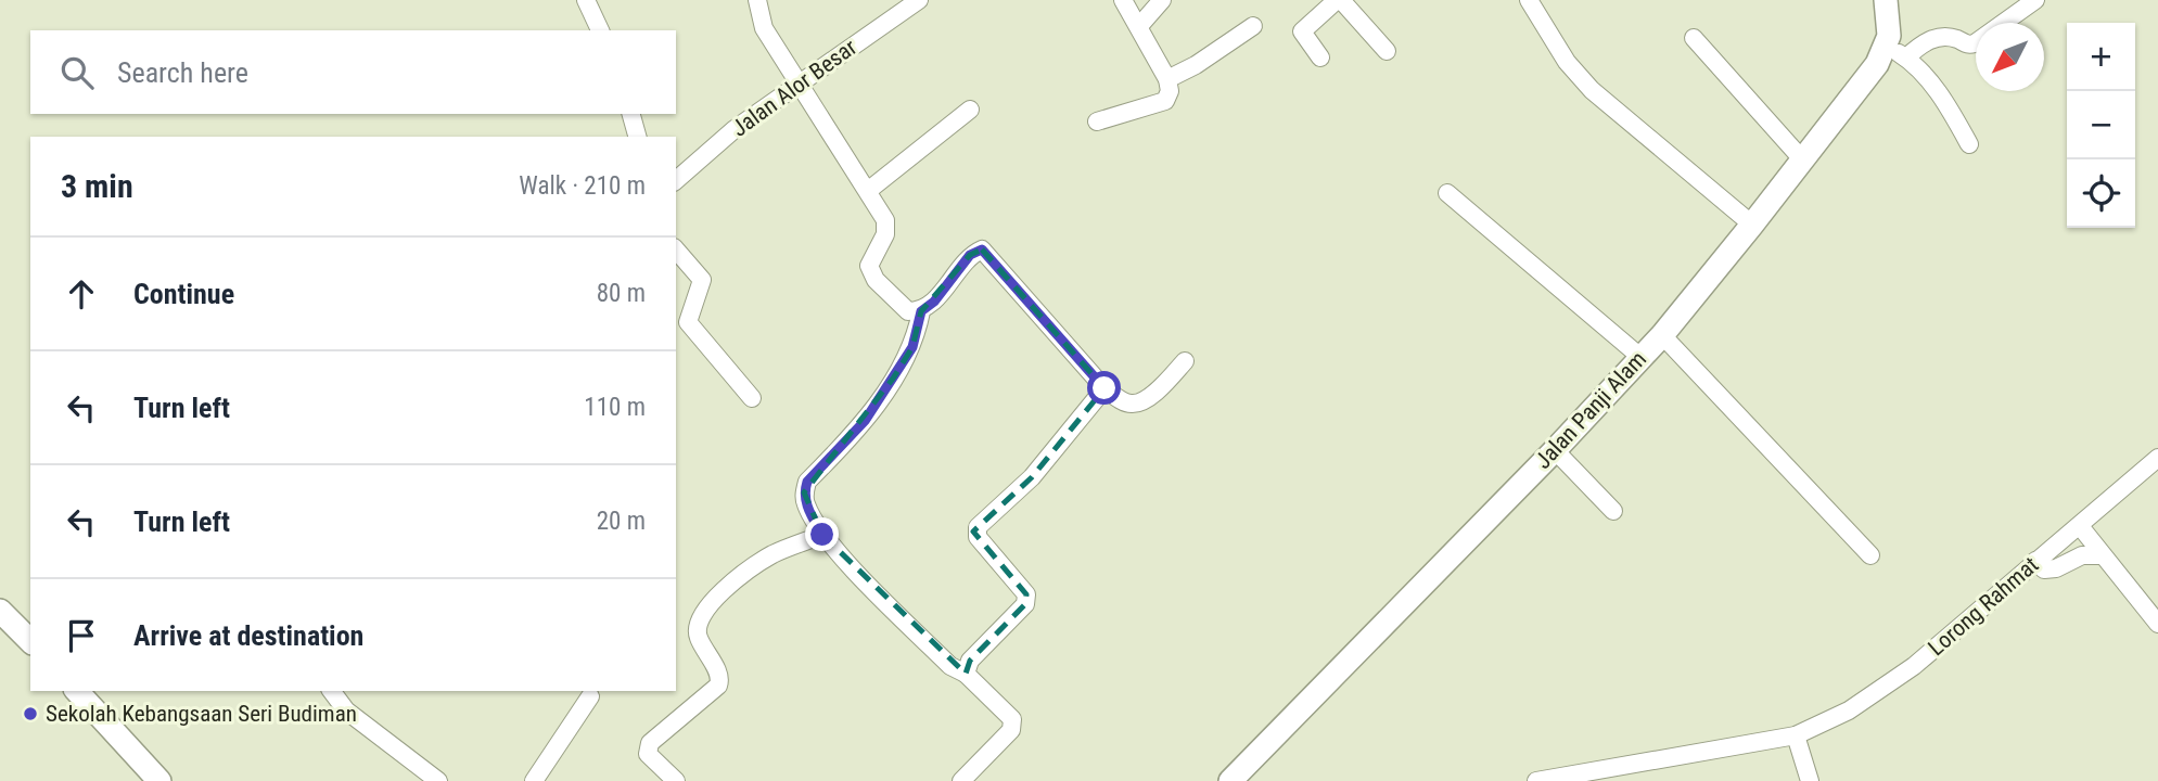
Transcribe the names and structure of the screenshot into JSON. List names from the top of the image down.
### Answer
{
  "streets": {
    "main road": ["Jalan Panji Alam"],
    "street": ["Jalan Alor Besar", "Lorong Rahmat"]
  },
  "places": ["Sekolah Kebangsaan Seri Budiman"],
  "north": "bottom left",
  "page": {
    "map_buttons": ["+", "−"],
    "search": "Search here",
    "heading": ["3 min", "Walk · 210 m"],
    "list": [
      ["Continue", "80 m"],
      ["Turn left", "110 m"],
      ["Turn left", "20 m"],
      "Arrive at destination"
    ]
  }
}
